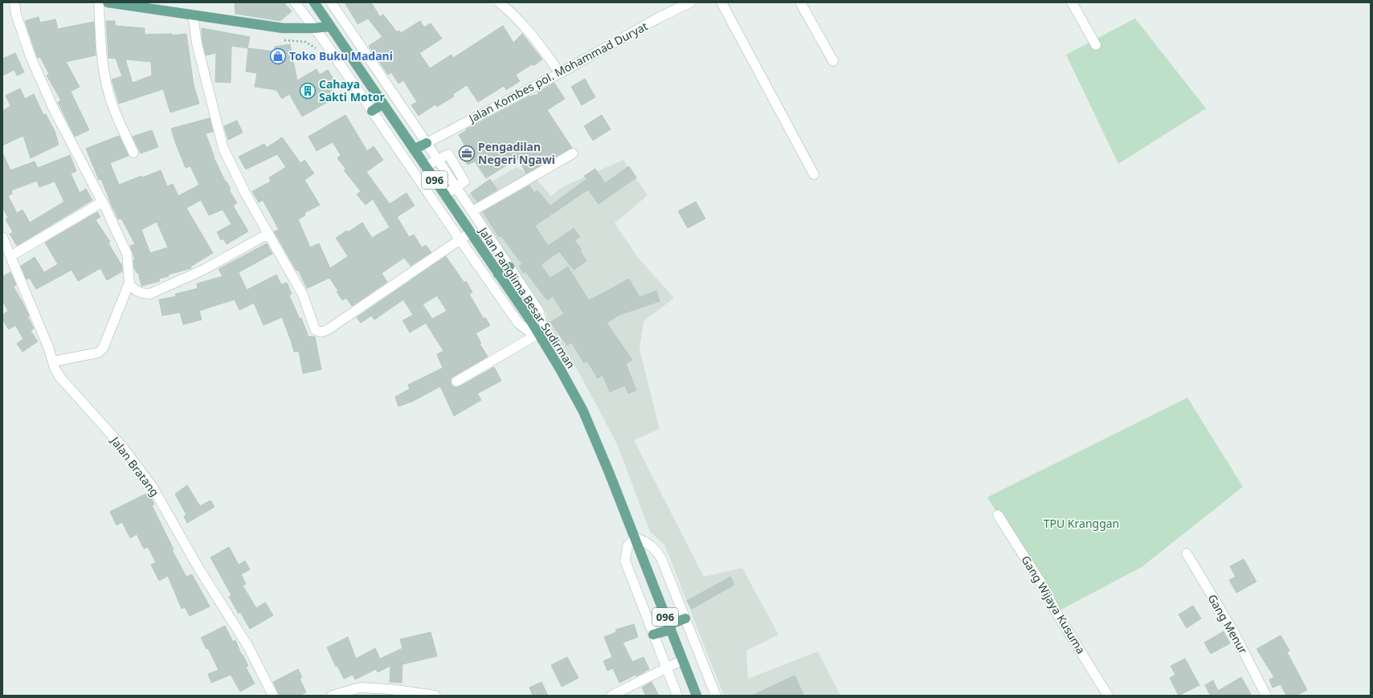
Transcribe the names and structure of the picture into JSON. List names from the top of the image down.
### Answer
{
  "streets": {
    "main road": ["096", "Jalan Panglima Besar Sudirman"],
    "street": [
      "Jalan Kombes pol. Mohammad Duryat",
      "Jalan Bratang",
      "Gang Wijaya Kusuma",
      "Gang Menur"
    ]
  },
  "parks": ["TPU Kranggan"],
  "places": {
    "shop": ["Toko Buku Madani"],
    "building": ["Cahaya Sakti Motor"],
    "office": ["Pengadilan Negeri Ngawi"]
  }
}
